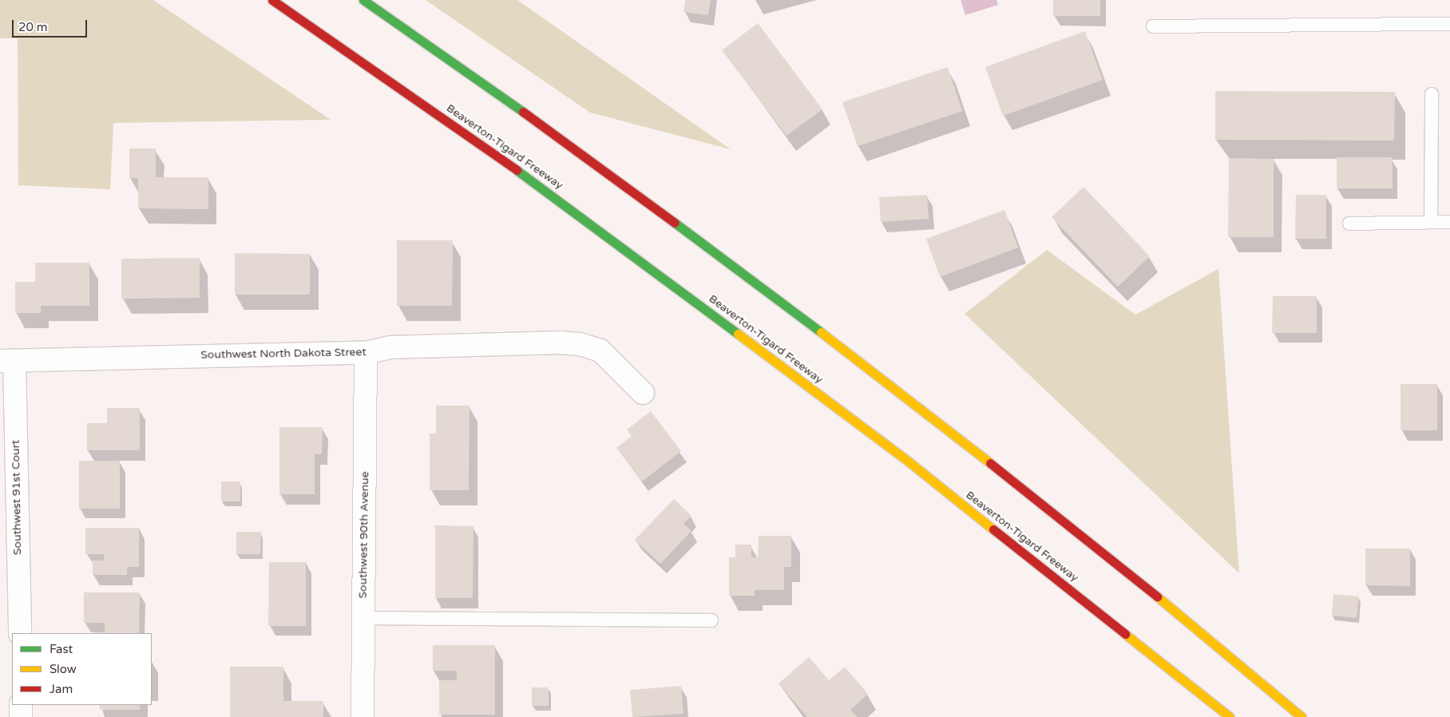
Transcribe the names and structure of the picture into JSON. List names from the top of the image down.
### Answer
{
  "streets": {
    "highway": ["Beaverton-Tigard Freeway"],
    "street": ["Southwest North Dakota Street", "Southwest 91st Court", "Southwest 90th Avenue"]
  },
  "crossings": [
    ["Southwest North Dakota Street", "Southwest 91st Court"],
    ["Southwest North Dakota Street", "Southwest 90th Avenue"]
  ],
  "legend": ["Fast", "Slow", "Jam"],
  "scale_bar": "20 m"
}
